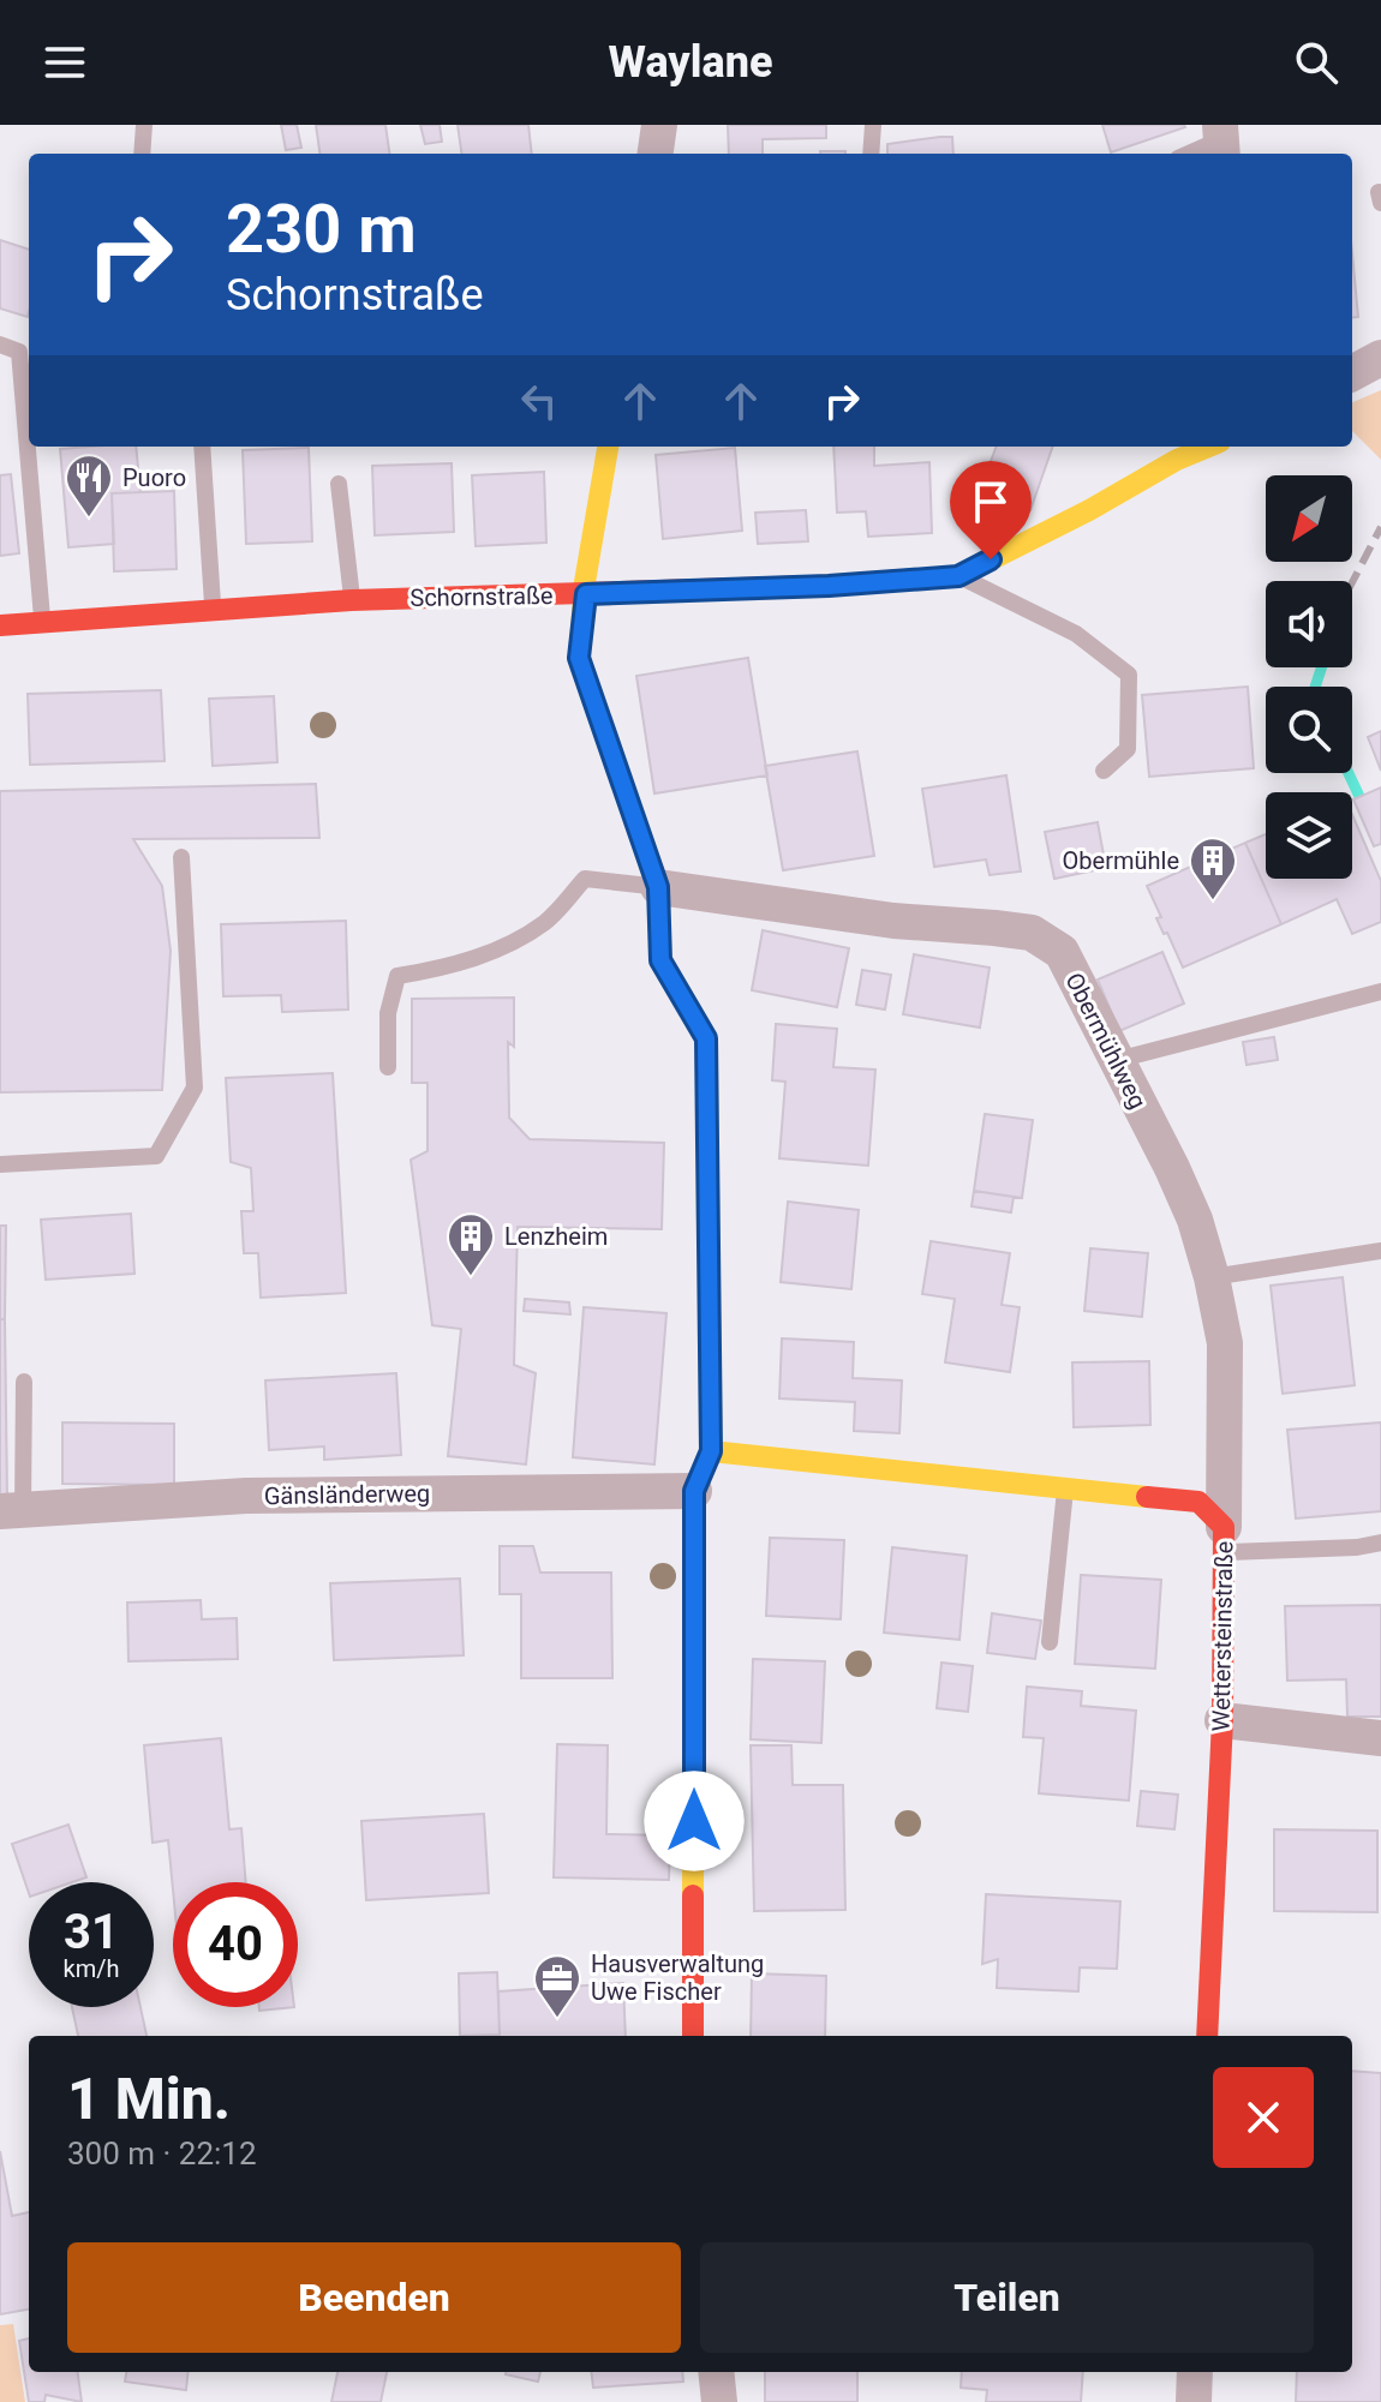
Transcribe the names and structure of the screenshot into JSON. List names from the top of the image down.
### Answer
{
  "streets": {
    "street": [
      "Schornstraße",
      "Obermühlweg",
      "Gänsländerweg",
      "Wettersteinstraße"
    ]
  },
  "crossings": [
    ["Obermühlweg", "Wettersteinstraße"]
  ],
  "places": {
    "restaurant": ["Puoro"],
    "building": ["Obermühle", "Lenzheim"],
    "office": ["Hausverwaltung Uwe Fischer"]
  },
  "north": "bottom left",
  "page": {
    "header": "Waylane",
    "turn": ["230 m", "Schornstraße"],
    "speed": "31 km/h",
    "limit": "40",
    "heading": ["1 Min.", "300 m · 22:12"],
    "buttons": ["Beenden", "Teilen"]
  }
}
